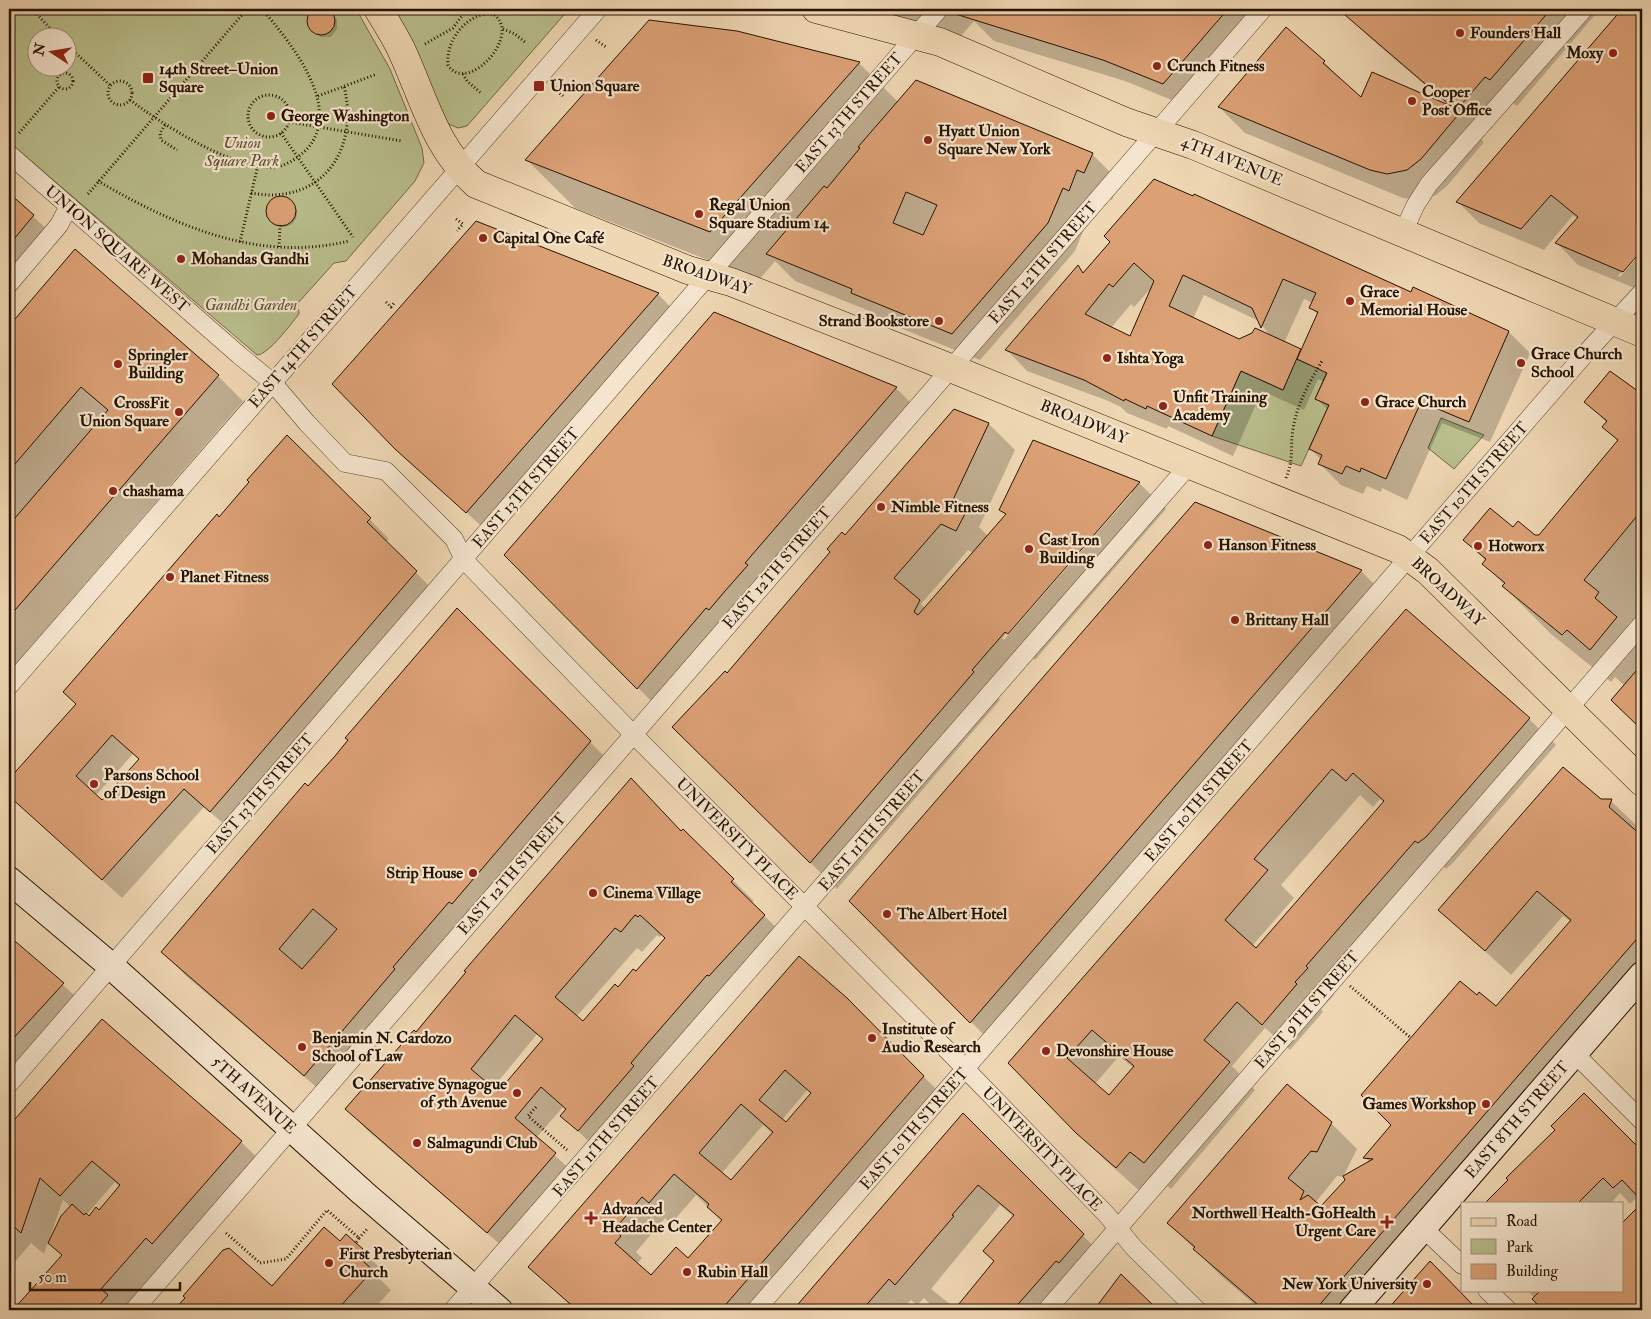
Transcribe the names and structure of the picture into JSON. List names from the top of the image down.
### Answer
{
  "streets": {
    "main road": [
      "4TH AVENUE",
      "BROADWAY",
      "5TH AVENUE",
      "EAST 8TH STREET"
    ],
    "street": [
      "EAST 13TH STREET",
      "UNION SQUARE WEST",
      "EAST 12TH STREET",
      "EAST 14TH STREET",
      "EAST 10TH STREET",
      "EAST 11TH STREET",
      "UNIVERSITY PLACE",
      "EAST 9TH STREET"
    ]
  },
  "crossings": [
    ["EAST 13TH STREET", "4TH AVENUE"],
    ["EAST 13TH STREET", "BROADWAY"],
    ["EAST 13TH STREET", "UNIVERSITY PLACE"],
    ["EAST 13TH STREET", "5TH AVENUE"],
    ["4TH AVENUE", "EAST 12TH STREET"],
    ["4TH AVENUE", "EAST 10TH STREET"],
    ["UNION SQUARE WEST", "EAST 14TH STREET"],
    ["UNION SQUARE WEST", "UNIVERSITY PLACE"],
    ["EAST 12TH STREET", "BROADWAY"],
    ["EAST 12TH STREET", "UNIVERSITY PLACE"],
    ["EAST 12TH STREET", "5TH AVENUE"],
    ["BROADWAY", "EAST 14TH STREET"],
    ["BROADWAY", "EAST 10TH STREET"],
    ["BROADWAY", "EAST 11TH STREET"],
    ["BROADWAY", "EAST 9TH STREET"],
    ["EAST 14TH STREET", "UNIVERSITY PLACE"],
    ["EAST 10TH STREET", "UNIVERSITY PLACE"],
    ["EAST 11TH STREET", "UNIVERSITY PLACE"],
    ["EAST 11TH STREET", "5TH AVENUE"],
    ["UNIVERSITY PLACE", "EAST 9TH STREET"]
  ],
  "parks": ["Union Square Park", "Gandhi Garden"],
  "places": {
    "other": [
      "Founders Hall",
      "Moxy",
      "Crunch Fitness",
      "Cooper Post Office",
      "George Washington",
      "Hyatt Union Square New York",
      "Regal Union Square Stadium 14",
      "Capital One Café",
      "Mohandas Gandhi",
      "Grace Memorial House",
      "Strand Bookstore",
      "Ishta Yoga",
      "Grace Church School",
      "Springler Building",
      "Grace Church",
      "Unfit Training Academy",
      "CrossFit Union Square",
      "chashama",
      "Nimble Fitness",
      "Hanson Fitness",
      "Hotworx",
      "Cast Iron Building",
      "Planet Fitness",
      "Brittany Hall",
      "Parsons School of Design",
      "Strip House",
      "Cinema Village",
      "The Albert Hotel",
      "Institute of Audio Research",
      "Benjamin N. Cardozo School of Law",
      "Devonshire House",
      "Conservative Synagogue of 5th Avenue",
      "Games Workshop",
      "Salmagundi Club",
      "First Presbyterian Church",
      "Rubin Hall",
      "New York University"
    ],
    "transit": ["14th Street–Union Square", "Union Square"],
    "health": ["Advanced Headache Center", "Northwell Health-GoHealth Urgent Care"]
  },
  "legend": ["Road", "Park", "Building"],
  "scale_bar": "50 m",
  "north": "left"
}
